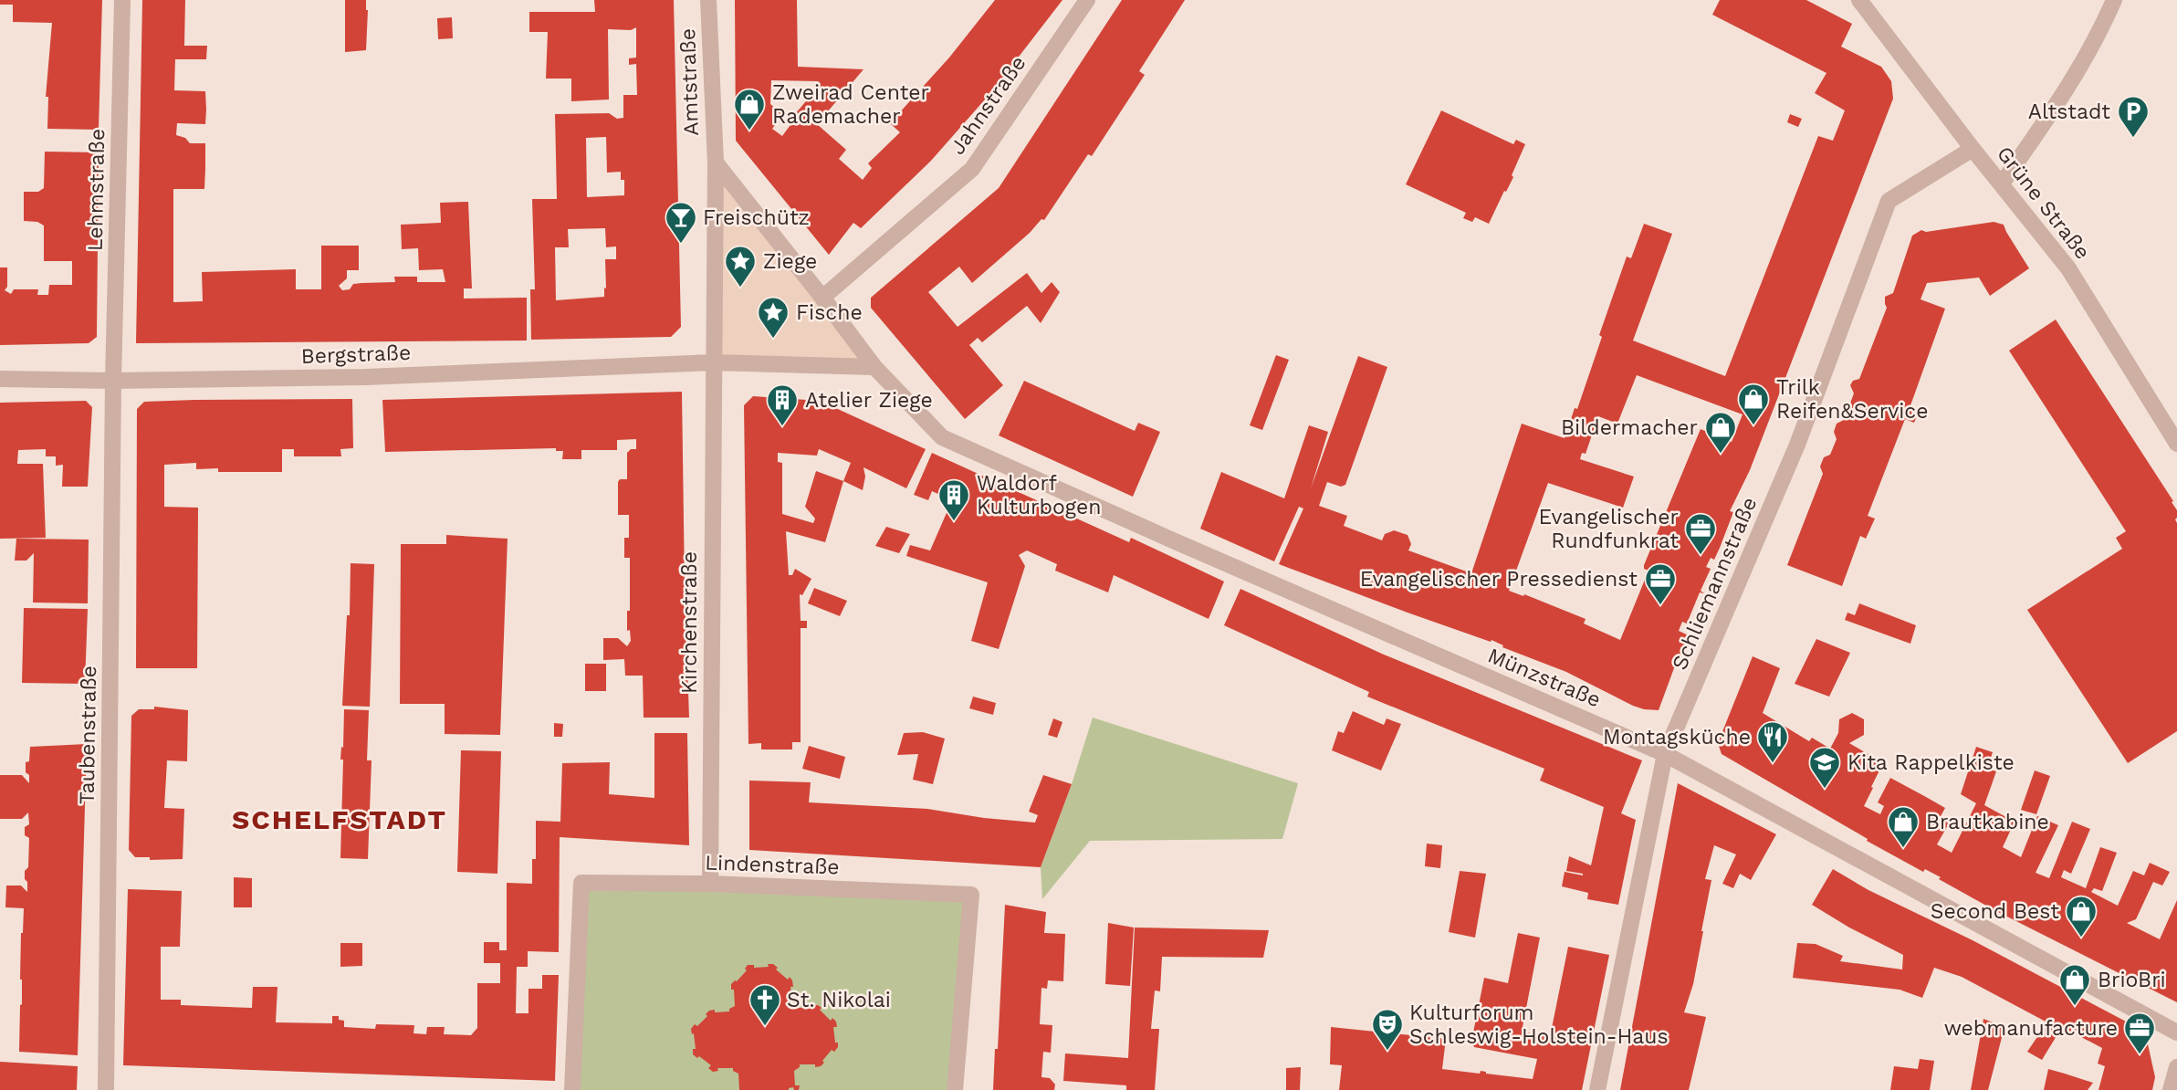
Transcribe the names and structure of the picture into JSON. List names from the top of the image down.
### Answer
{
  "streets": {
    "street": [
      "Amtstraße",
      "Jahnstraße",
      "Lehmstraße",
      "Grüne Straße",
      "Bergstraße",
      "Schliemannstraße",
      "Kirchenstraße",
      "Münzstraße",
      "Taubenstraße",
      "Lindenstraße"
    ]
  },
  "crossings": [
    ["Amtstraße", "Bergstraße"],
    ["Amtstraße", "Kirchenstraße"],
    ["Lehmstraße", "Bergstraße"],
    ["Lehmstraße", "Taubenstraße"],
    ["Grüne Straße", "Schliemannstraße"],
    ["Bergstraße", "Kirchenstraße"],
    ["Bergstraße", "Münzstraße"],
    ["Bergstraße", "Taubenstraße"],
    ["Schliemannstraße", "Münzstraße"],
    ["Kirchenstraße", "Lindenstraße"]
  ],
  "districts": ["SCHELFSTADT"],
  "places": {
    "shop": [
      "Zweirad Center Rademacher",
      "Trilk Reifen&Service",
      "Bildermacher",
      "Brautkabine",
      "Second Best",
      "BrioBri"
    ],
    "parking": ["Altstadt"],
    "bar": ["Freischütz"],
    "place": ["Ziege", "Fische"],
    "building": ["Atelier Ziege", "Waldorf Kulturbogen"],
    "office": ["Evangelischer Rundfunkrat", "Evangelischer Pressedienst", "webmanufacture"],
    "restaurant": ["Montagsküche"],
    "school or university": ["Kita Rappelkiste"],
    "church": ["St. Nikolai"],
    "theatre": ["Kulturforum Schleswig-Holstein-Haus"]
  }
}
